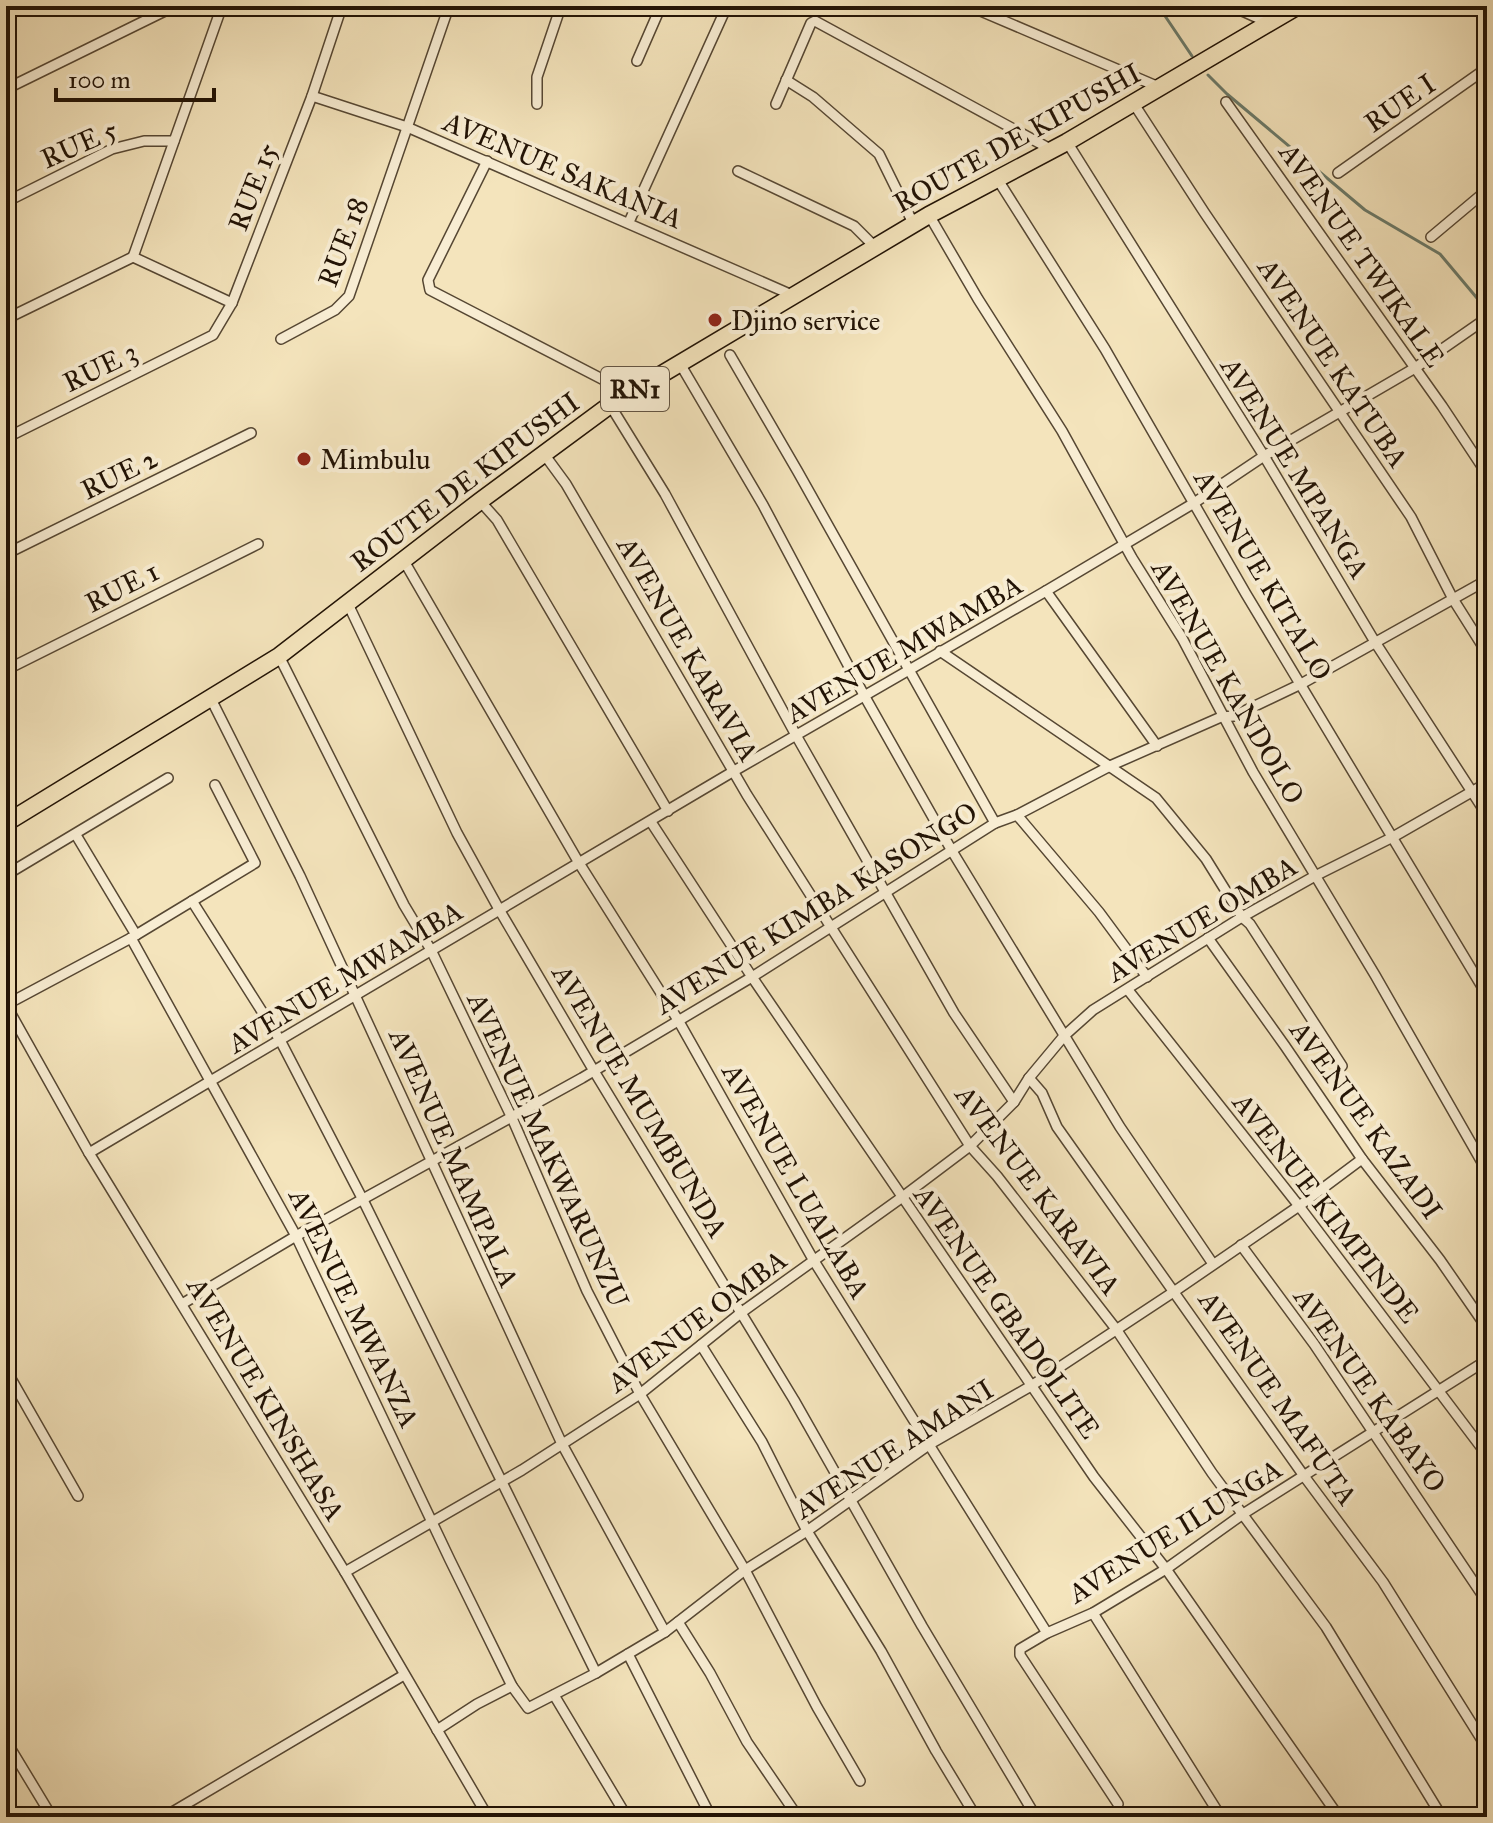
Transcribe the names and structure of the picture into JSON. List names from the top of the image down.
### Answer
{
  "streets": {
    "highway": ["ROUTE DE KIPUSHI", "RN1"],
    "street": [
      "RUE I",
      "RUE 5",
      "AVENUE SAKANIA",
      "RUE 15",
      "RUE 18",
      "AVENUE TWIKALE",
      "AVENUE KATUBA",
      "RUE 3",
      "AVENUE MPANGA",
      "RUE 2",
      "AVENUE KITALO",
      "RUE 1",
      "AVENUE KARAVIA",
      "AVENUE MWAMBA",
      "AVENUE KANDOLO",
      "AVENUE KIMBA KASONGO",
      "AVENUE OMBA",
      "AVENUE MUMBUNDA",
      "AVENUE KAZADI",
      "AVENUE MAKWARUNZU",
      "AVENUE MAMPALA",
      "AVENUE LUALABA",
      "AVENUE KIMPINDE",
      "AVENUE MWANZA",
      "AVENUE GBADOLITE",
      "AVENUE KABAYO",
      "AVENUE MAFUTA",
      "AVENUE KINSHASA",
      "AVENUE AMANI",
      "AVENUE ILUNGA"
    ]
  },
  "crossings": [
    ["ROUTE DE KIPUSHI", "AVENUE SAKANIA"],
    ["ROUTE DE KIPUSHI", "AVENUE KATUBA"],
    ["ROUTE DE KIPUSHI", "AVENUE MPANGA"],
    ["ROUTE DE KIPUSHI", "AVENUE KITALO"],
    ["ROUTE DE KIPUSHI", "AVENUE KARAVIA"],
    ["ROUTE DE KIPUSHI", "AVENUE KANDOLO"],
    ["ROUTE DE KIPUSHI", "AVENUE MUMBUNDA"],
    ["ROUTE DE KIPUSHI", "AVENUE MAKWARUNZU"],
    ["ROUTE DE KIPUSHI", "AVENUE MAMPALA"],
    ["ROUTE DE KIPUSHI", "AVENUE LUALABA"],
    ["AVENUE SAKANIA", "RUE 15"],
    ["AVENUE SAKANIA", "RUE 18"],
    ["RUE 15", "RUE 3"],
    ["AVENUE TWIKALE", "AVENUE MWAMBA"],
    ["AVENUE KATUBA", "AVENUE MWAMBA"],
    ["AVENUE KATUBA", "AVENUE KIMBA KASONGO"],
    ["AVENUE MPANGA", "AVENUE MWAMBA"],
    ["AVENUE MPANGA", "AVENUE KIMBA KASONGO"],
    ["AVENUE MPANGA", "AVENUE OMBA"],
    ["AVENUE KITALO", "AVENUE MWAMBA"],
    ["AVENUE KITALO", "AVENUE KIMBA KASONGO"],
    ["AVENUE KITALO", "AVENUE OMBA"],
    ["AVENUE KARAVIA", "AVENUE MWAMBA"],
    ["AVENUE KARAVIA", "AVENUE KIMBA KASONGO"],
    ["AVENUE KARAVIA", "AVENUE OMBA"],
    ["AVENUE KARAVIA", "AVENUE AMANI"],
    ["AVENUE KARAVIA", "AVENUE ILUNGA"],
    ["AVENUE MWAMBA", "AVENUE KANDOLO"],
    ["AVENUE MWAMBA", "AVENUE MUMBUNDA"],
    ["AVENUE MWAMBA", "AVENUE MAKWARUNZU"],
    ["AVENUE MWAMBA", "AVENUE MAMPALA"],
    ["AVENUE MWAMBA", "AVENUE LUALABA"],
    ["AVENUE MWAMBA", "AVENUE MWANZA"],
    ["AVENUE MWAMBA", "AVENUE GBADOLITE"],
    ["AVENUE MWAMBA", "AVENUE KINSHASA"],
    ["AVENUE KANDOLO", "AVENUE KIMBA KASONGO"],
    ["AVENUE KANDOLO", "AVENUE OMBA"],
    ["AVENUE KIMBA KASONGO", "AVENUE MUMBUNDA"],
    ["AVENUE KIMBA KASONGO", "AVENUE MAKWARUNZU"],
    ["AVENUE KIMBA KASONGO", "AVENUE MAMPALA"],
    ["AVENUE KIMBA KASONGO", "AVENUE LUALABA"],
    ["AVENUE KIMBA KASONGO", "AVENUE MWANZA"],
    ["AVENUE KIMBA KASONGO", "AVENUE GBADOLITE"],
    ["AVENUE KIMBA KASONGO", "AVENUE KINSHASA"],
    ["AVENUE OMBA", "AVENUE MUMBUNDA"],
    ["AVENUE OMBA", "AVENUE KAZADI"],
    ["AVENUE OMBA", "AVENUE MAKWARUNZU"],
    ["AVENUE OMBA", "AVENUE MAMPALA"],
    ["AVENUE OMBA", "AVENUE LUALABA"],
    ["AVENUE OMBA", "AVENUE KIMPINDE"],
    ["AVENUE OMBA", "AVENUE MWANZA"],
    ["AVENUE OMBA", "AVENUE GBADOLITE"],
    ["AVENUE OMBA", "AVENUE MAFUTA"],
    ["AVENUE OMBA", "AVENUE KINSHASA"],
    ["AVENUE MUMBUNDA", "AVENUE AMANI"],
    ["AVENUE KAZADI", "AVENUE AMANI"],
    ["AVENUE MAKWARUNZU", "AVENUE AMANI"],
    ["AVENUE MAMPALA", "AVENUE AMANI"],
    ["AVENUE LUALABA", "AVENUE AMANI"],
    ["AVENUE LUALABA", "AVENUE ILUNGA"],
    ["AVENUE KIMPINDE", "AVENUE AMANI"],
    ["AVENUE KIMPINDE", "AVENUE ILUNGA"],
    ["AVENUE MWANZA", "AVENUE AMANI"],
    ["AVENUE GBADOLITE", "AVENUE AMANI"],
    ["AVENUE GBADOLITE", "AVENUE ILUNGA"],
    ["AVENUE KABAYO", "AVENUE AMANI"],
    ["AVENUE KABAYO", "AVENUE ILUNGA"],
    ["AVENUE MAFUTA", "AVENUE AMANI"],
    ["AVENUE MAFUTA", "AVENUE ILUNGA"]
  ],
  "places": ["Djino service", "Mimbulu"],
  "scale_bar": "100 m"
}
